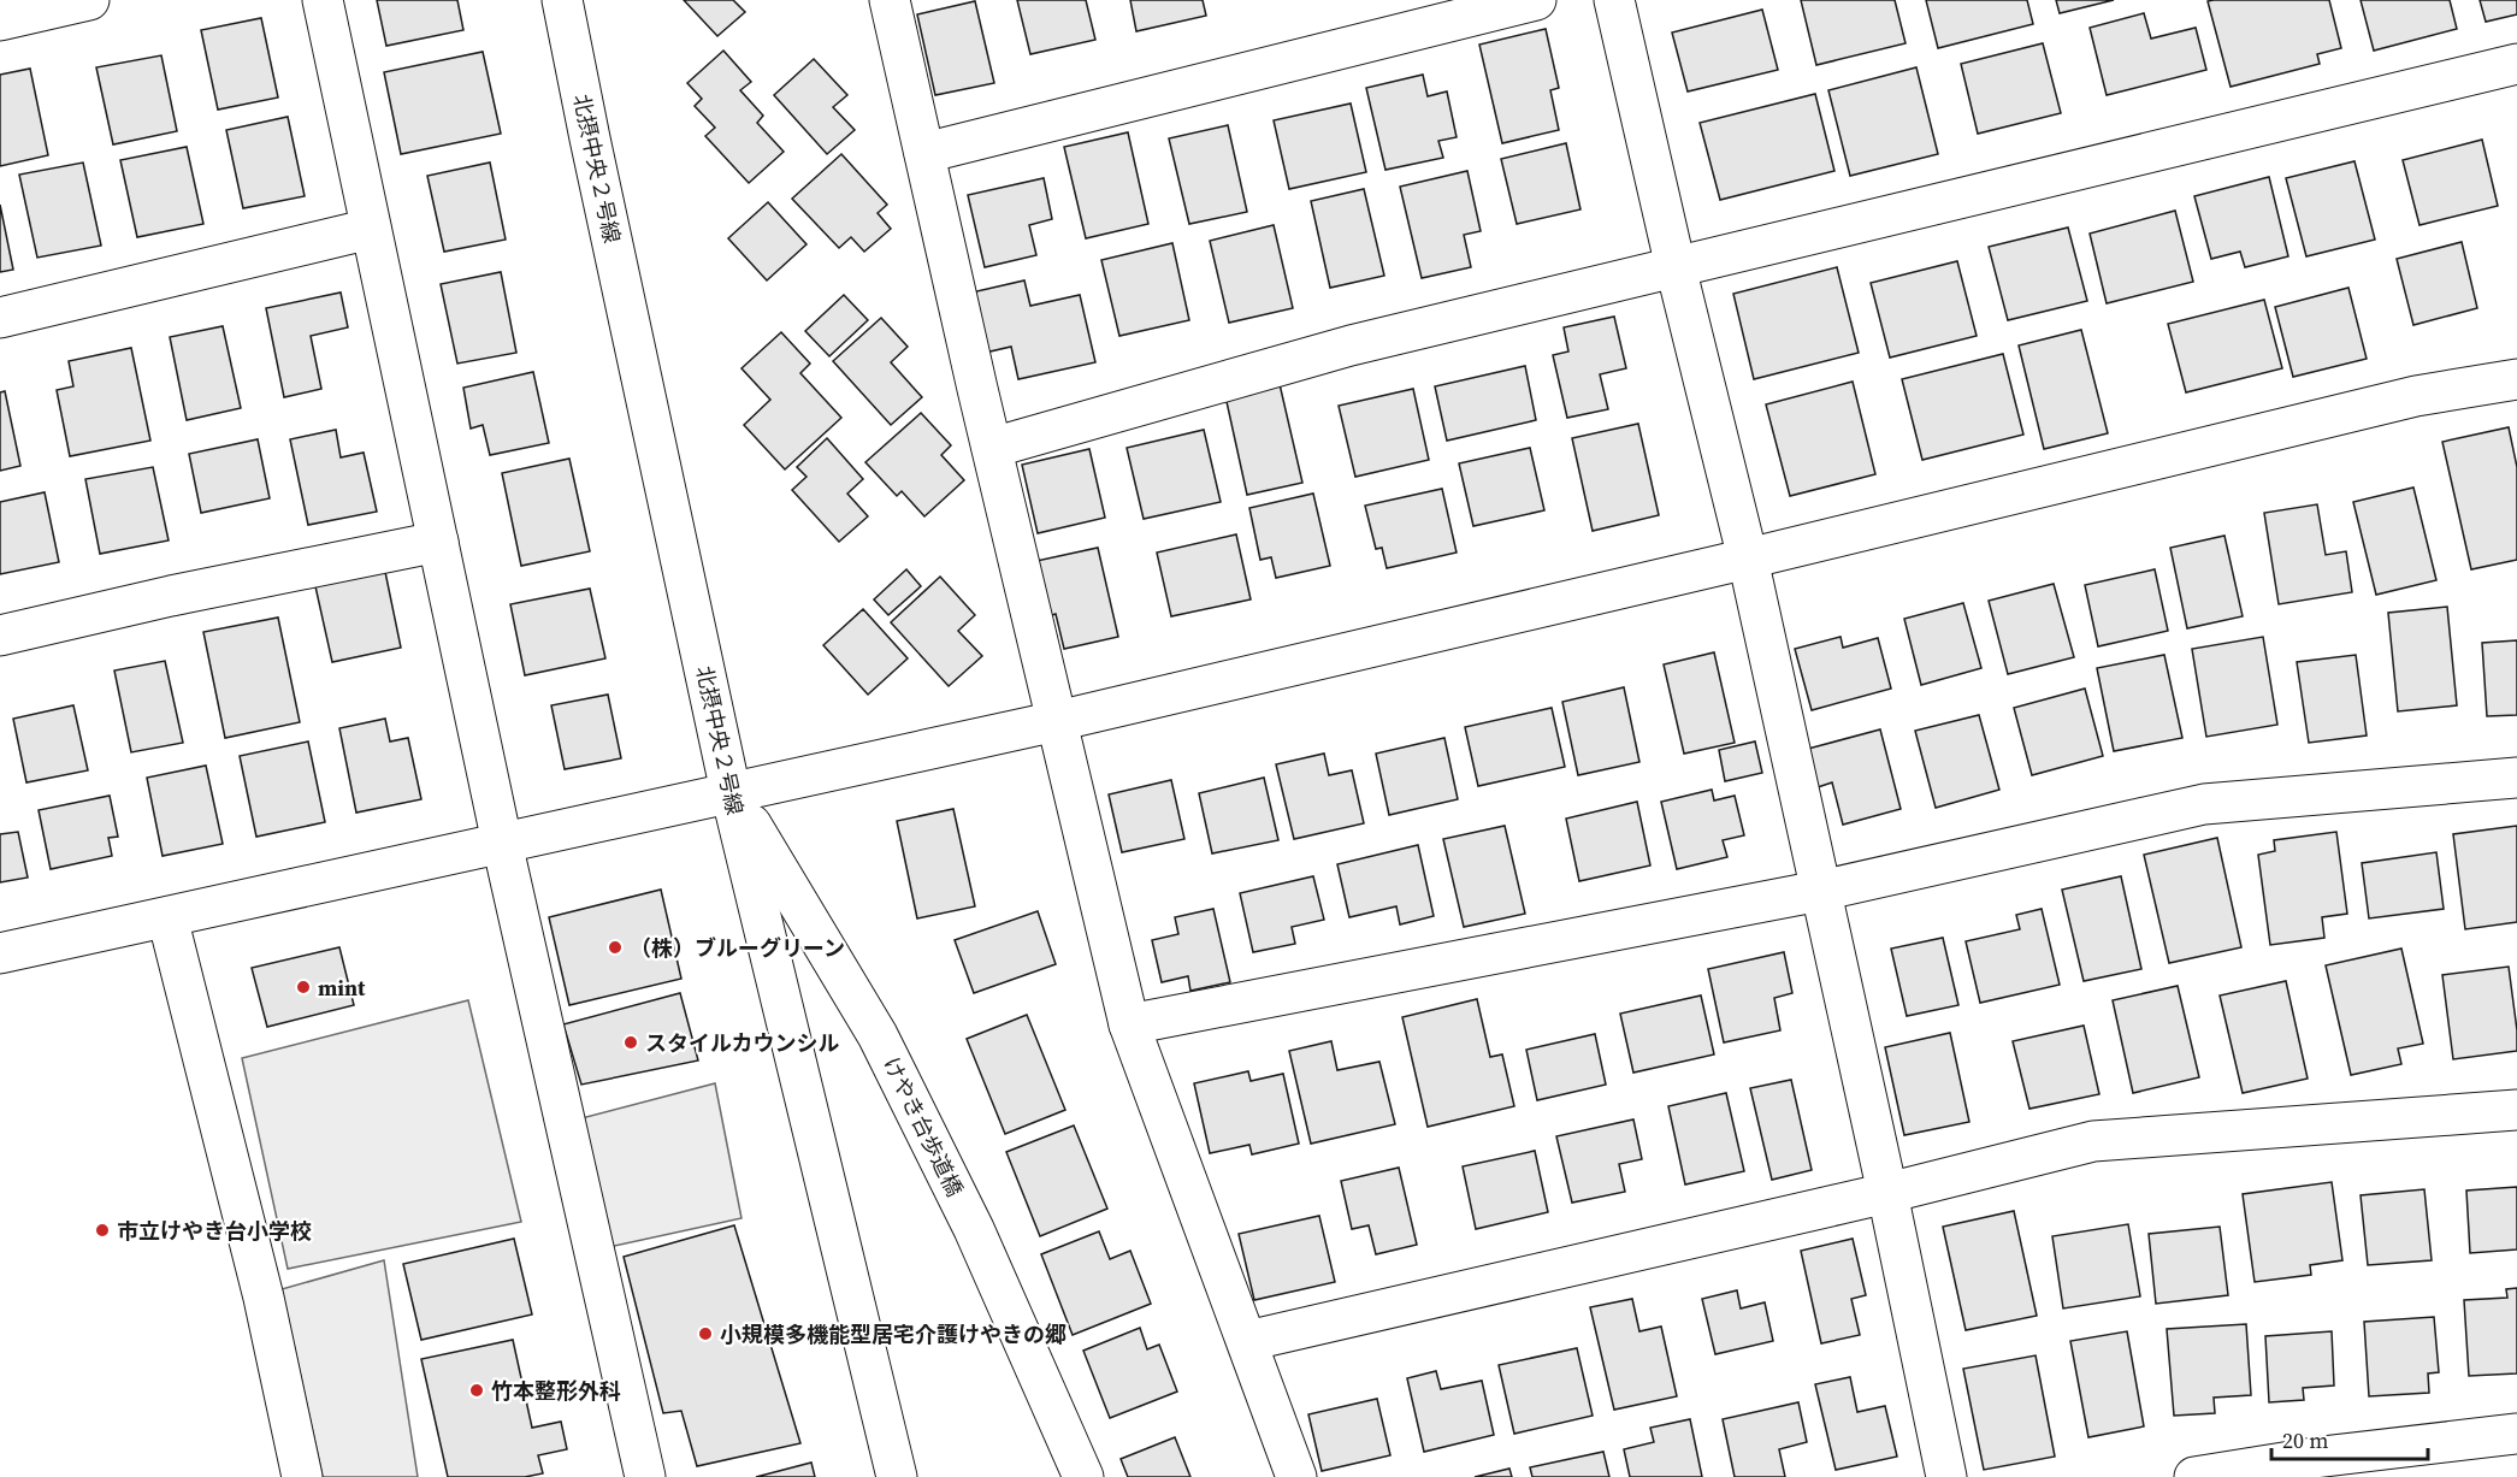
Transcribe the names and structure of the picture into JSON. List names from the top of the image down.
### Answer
{
  "streets": {
    "street": ["北摂中央２号線", "けやき台歩道橋"]
  },
  "crossings": [
    ["北摂中央２号線", "けやき台歩道橋"]
  ],
  "places": [
    "（株）ブルーグリーン",
    "mint",
    "スタイルカウンシル",
    "市立けやき台小学校",
    "小規模多機能型居宅介護けやきの郷",
    "竹本整形外科"
  ],
  "scale_bar": "20 m"
}
